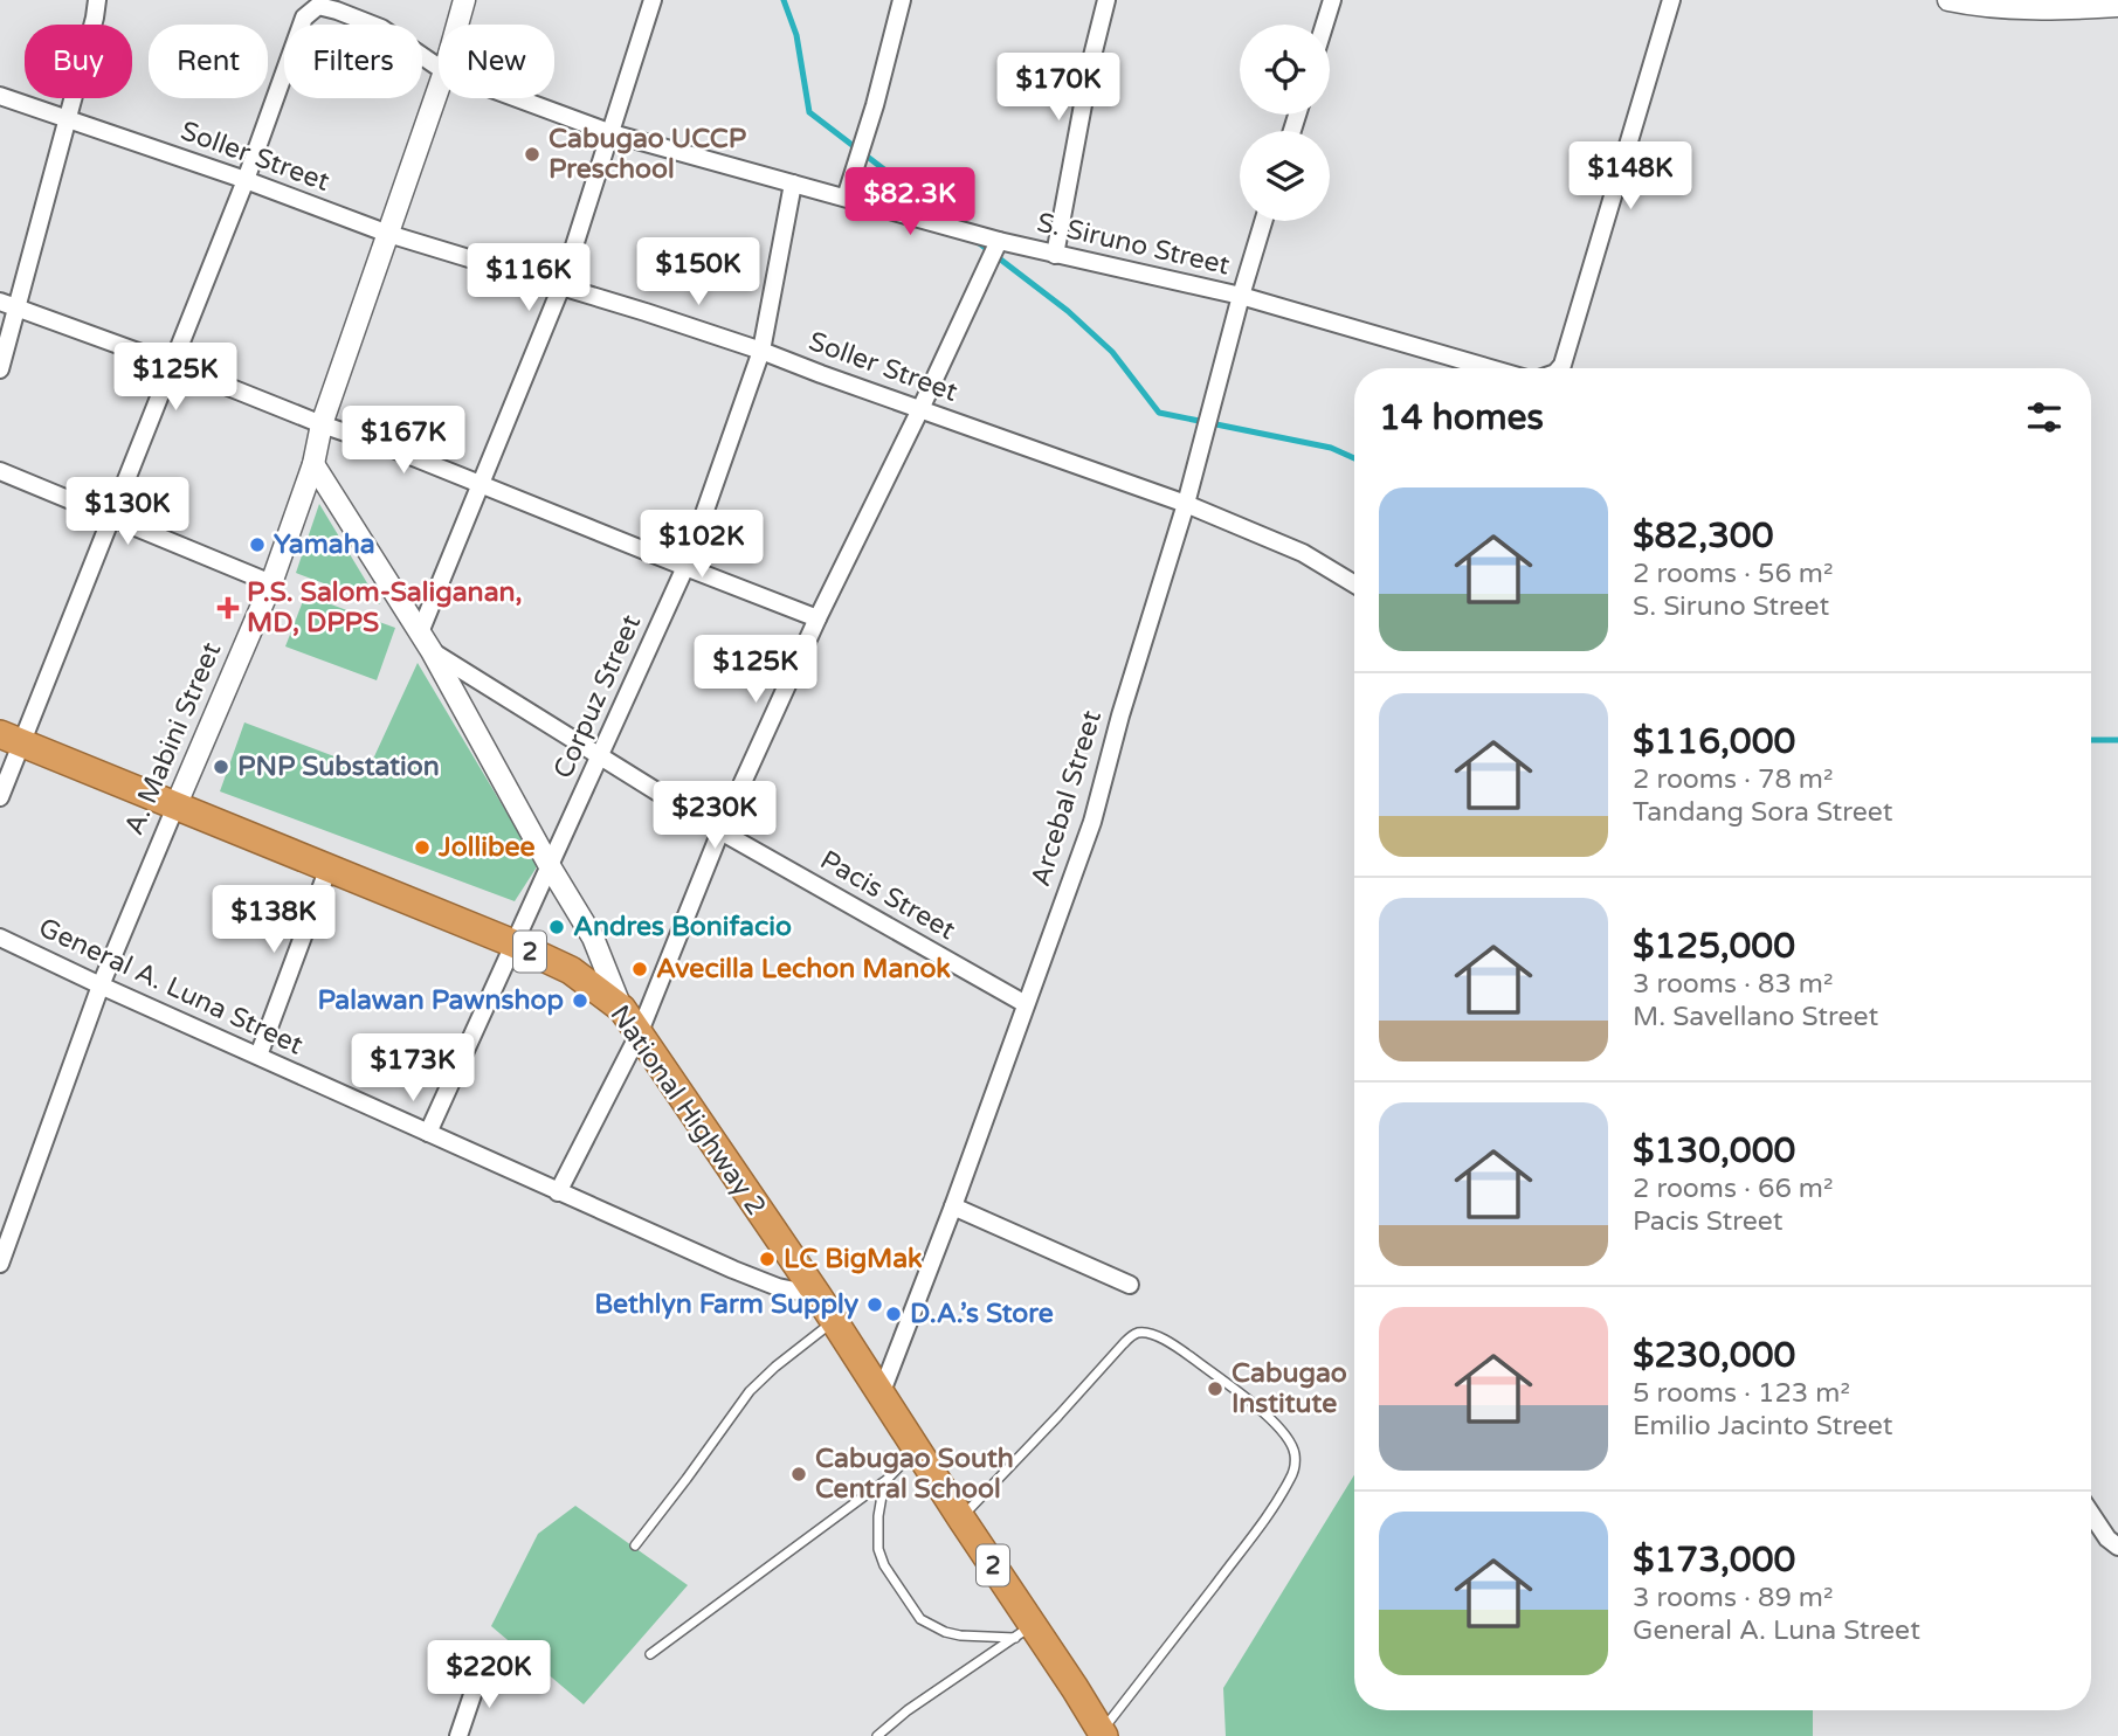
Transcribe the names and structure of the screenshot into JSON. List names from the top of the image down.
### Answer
{
  "streets": {
    "highway": ["2", "National Highway 2"],
    "street": [
      "Soller Street",
      "S. Siruno Street",
      "Corpuz Street",
      "A. Mabini Street",
      "Arcebal Street",
      "Pacis Street",
      "General A. Luna Street"
    ]
  },
  "crossings": [
    ["Soller Street", "S. Siruno Street"],
    ["Soller Street", "Corpuz Street"],
    ["Soller Street", "A. Mabini Street"],
    ["Soller Street", "Arcebal Street"],
    ["S. Siruno Street", "Corpuz Street"],
    ["S. Siruno Street", "Arcebal Street"],
    ["Corpuz Street", "Pacis Street"],
    ["Corpuz Street", "General A. Luna Street"],
    ["Corpuz Street", "National Highway 2"],
    ["A. Mabini Street", "General A. Luna Street"],
    ["A. Mabini Street", "National Highway 2"],
    ["Arcebal Street", "Pacis Street"],
    ["Arcebal Street", "National Highway 2"],
    ["General A. Luna Street", "National Highway 2"]
  ],
  "places": {
    "other": [
      "Cabugao UCCP Preschool",
      "Yamaha",
      "PNP Substation",
      "Jollibee",
      "Andres Bonifacio",
      "Avecilla Lechon Manok",
      "Palawan Pawnshop",
      "LC BigMak",
      "Bethlyn Farm Supply",
      "D.A.’s Store",
      "Cabugao Institute",
      "Cabugao South Central School"
    ],
    "health": ["P.S. Salom-Saliganan, MD, DPPS"]
  },
  "page": {
    "chip": [
      "Buy",
      "Rent",
      "Filters",
      "New"
    ],
    "price": [
      "$170K",
      "$148K",
      "$82.3K",
      "$150K",
      "$116K",
      "$125K",
      "$167K",
      "$130K",
      "$102K",
      "$125K",
      "$230K",
      "$138K",
      "$173K",
      "$220K"
    ],
    "heading": "14 homes",
    "list": [
      {
        "name": "$82,300",
        "note": "2 rooms · 56 m² · S. Siruno Street"
      },
      {
        "name": "$116,000",
        "note": "2 rooms · 78 m² · Tandang Sora Street"
      },
      {
        "name": "$125,000",
        "note": "3 rooms · 83 m² · M. Savellano Street"
      },
      {
        "name": "$130,000",
        "note": "2 rooms · 66 m² · Pacis Street"
      },
      {
        "name": "$230,000",
        "note": "5 rooms · 123 m² · Emilio Jacinto Street"
      },
      {
        "name": "$173,000",
        "note": "3 rooms · 89 m² · General A. Luna Street"
      }
    ]
  }
}
